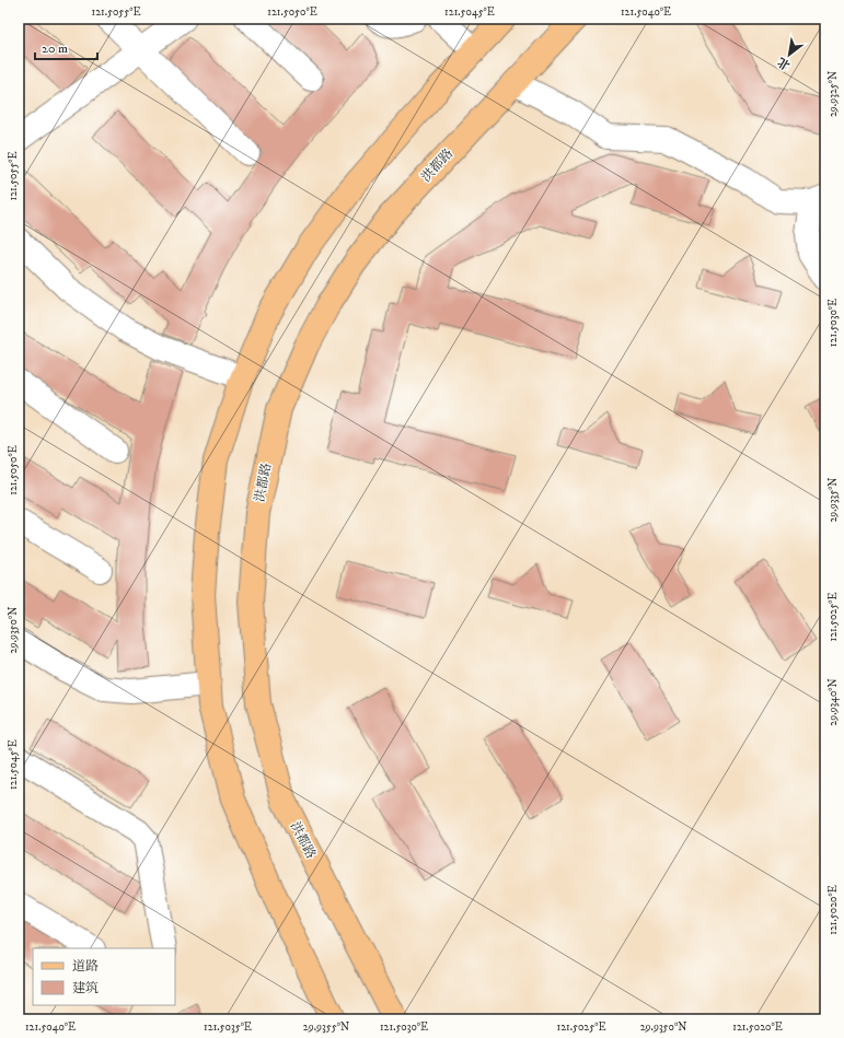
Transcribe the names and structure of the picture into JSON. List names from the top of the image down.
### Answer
{
  "streets": {
    "main road": ["洪都路"]
  },
  "legend": ["道路", "建筑"],
  "scale_bar": "20 m",
  "north": "bottom left",
  "coordinates": [
    "121.5055°E",
    "121.5050°E",
    "121.5045°E",
    "121.5040°E",
    "29.9325°N",
    "121.5030°E",
    "29.9335°N",
    "121.5025°E",
    "29.9350°N",
    "29.9340°N",
    "121.5020°E",
    "121.5035°E",
    "29.9355°N"
  ]
}
